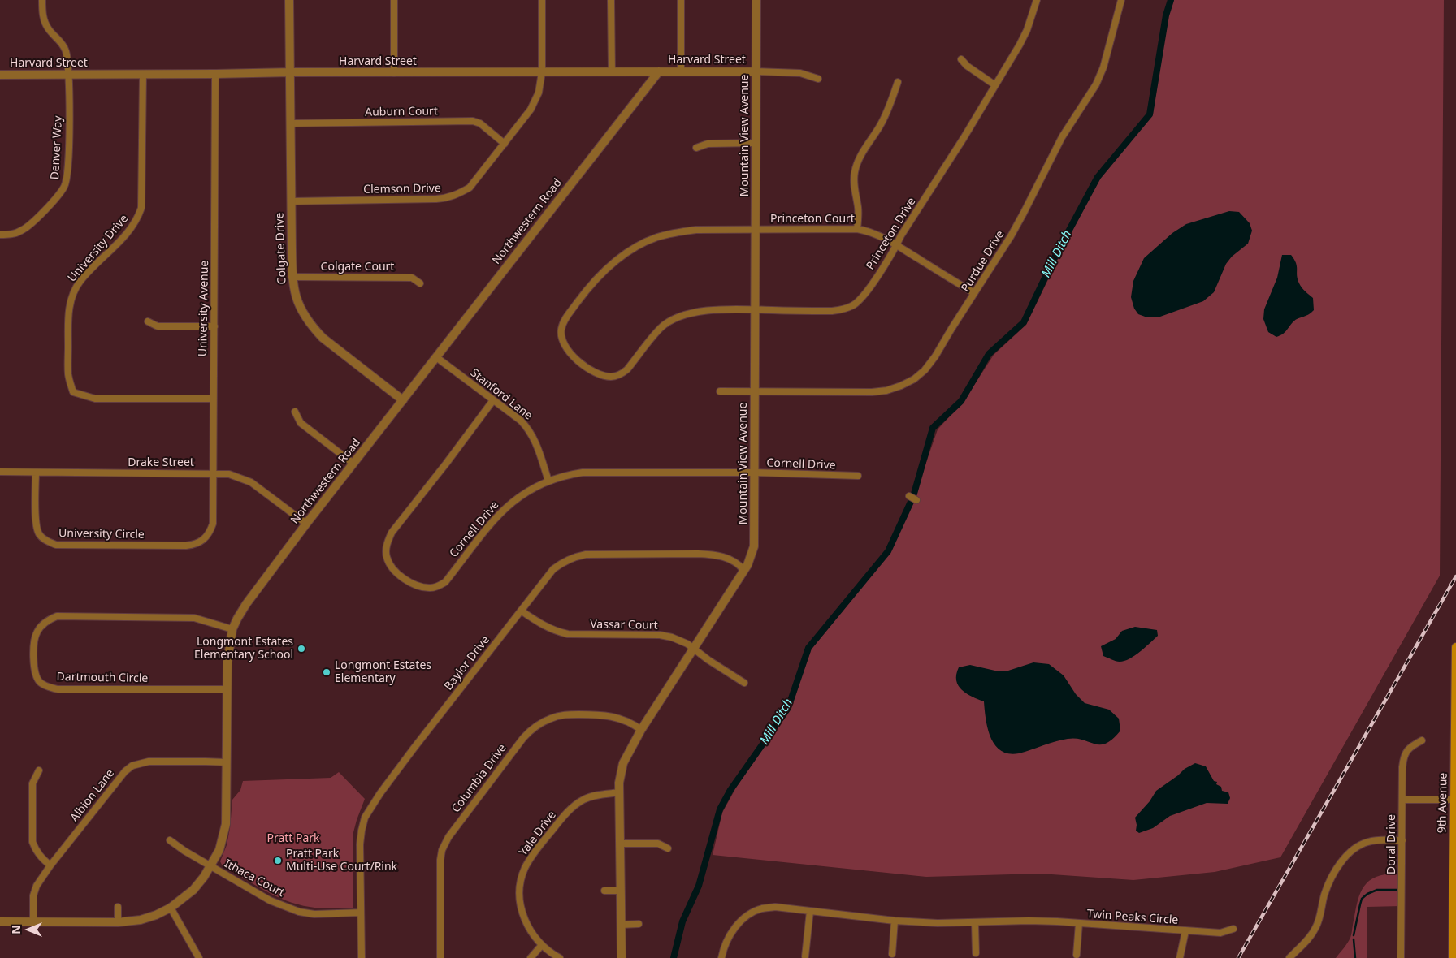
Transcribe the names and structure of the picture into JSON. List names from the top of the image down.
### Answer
{
  "streets": {
    "main road": ["9th Avenue"],
    "street": [
      "Harvard Street",
      "Auburn Court",
      "Mountain View Avenue",
      "Denver Way",
      "Clemson Drive",
      "Princeton Court",
      "Northwestern Road",
      "Princeton Drive",
      "University Drive",
      "Colgate Drive",
      "Purdue Drive",
      "Colgate Court",
      "University Avenue",
      "Stanford Lane",
      "Drake Street",
      "Cornell Drive",
      "University Circle",
      "Vassar Court",
      "Baylor Drive",
      "Dartmouth Circle",
      "Columbia Drive",
      "Albion Lane",
      "Yale Drive",
      "Doral Drive",
      "Ithaca Court",
      "Twin Peaks Circle"
    ]
  },
  "crossings": [
    ["Harvard Street", "Mountain View Avenue"],
    ["Harvard Street", "Denver Way"],
    ["Harvard Street", "Clemson Drive"],
    ["Harvard Street", "Northwestern Road"],
    ["Harvard Street", "University Drive"],
    ["Harvard Street", "Colgate Drive"],
    ["Harvard Street", "University Avenue"],
    ["Auburn Court", "Clemson Drive"],
    ["Auburn Court", "Colgate Drive"],
    ["Mountain View Avenue", "Princeton Court"],
    ["Mountain View Avenue", "Princeton Drive"],
    ["Mountain View Avenue", "Purdue Drive"],
    ["Mountain View Avenue", "Cornell Drive"],
    ["Mountain View Avenue", "Vassar Court"],
    ["Mountain View Avenue", "Baylor Drive"],
    ["Mountain View Avenue", "Columbia Drive"],
    ["Mountain View Avenue", "Yale Drive"],
    ["Clemson Drive", "Colgate Drive"],
    ["Princeton Court", "Princeton Drive"],
    ["Princeton Court", "Purdue Drive"],
    ["Northwestern Road", "Colgate Drive"],
    ["Northwestern Road", "Stanford Lane"],
    ["Northwestern Road", "Drake Street"],
    ["Northwestern Road", "Dartmouth Circle"],
    ["Northwestern Road", "Albion Lane"],
    ["Northwestern Road", "Ithaca Court"],
    ["University Drive", "University Avenue"],
    ["Colgate Drive", "Colgate Court"],
    ["University Avenue", "Drake Street"],
    ["University Avenue", "University Circle"],
    ["Stanford Lane", "Cornell Drive"],
    ["Drake Street", "University Circle"],
    ["Vassar Court", "Baylor Drive"],
    ["Baylor Drive", "Ithaca Court"]
  ],
  "water": ["Mill Ditch"],
  "parks": ["Pratt Park"],
  "places": ["Longmont Estates Elementary School", "Longmont Estates Elementary", "Pratt Park Multi-Use Court/Rink"],
  "north": "left"
}
